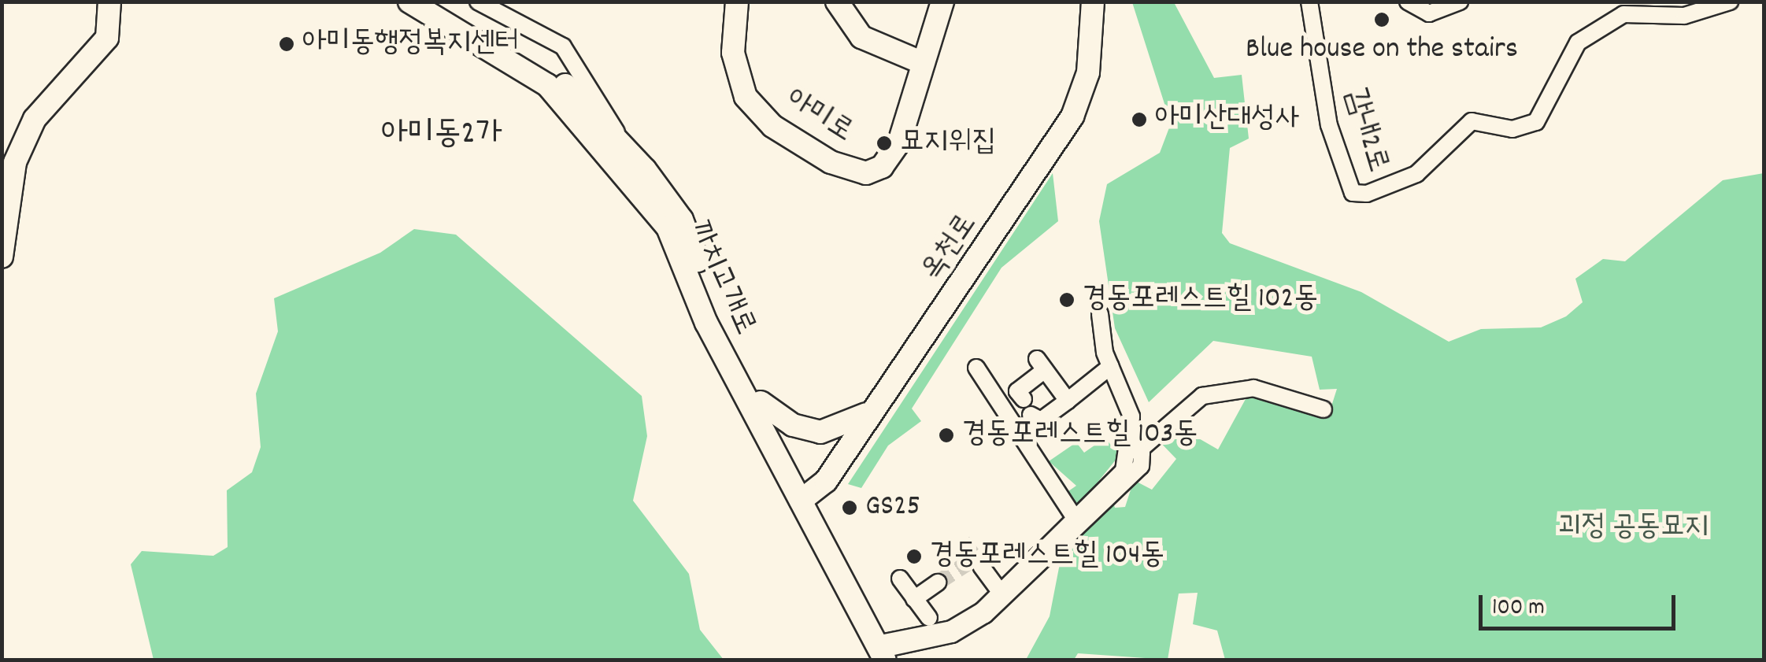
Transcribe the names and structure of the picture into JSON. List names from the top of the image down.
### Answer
{
  "streets": {
    "street": [
      "아미로",
      "감내2로",
      "옥천로",
      "까치고개로"
    ]
  },
  "crossings": [
    ["옥천로", "까치고개로"]
  ],
  "districts": ["아미동2가"],
  "parks": ["괴정 공동묘지"],
  "places": [
    "Blue house on the stairs",
    "아미동행정복지센터",
    "아미산대성사",
    "묘지위집",
    "경동포레스트힐 102동",
    "경동포레스트힐 103동",
    "GS25",
    "경동포레스트힐 104동"
  ],
  "scale_bar": "100 m"
}
